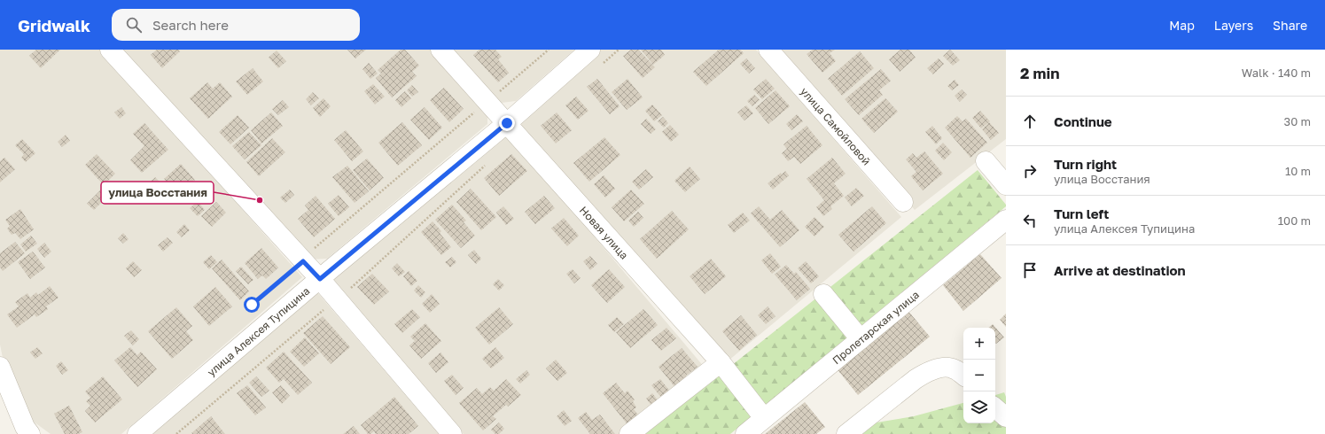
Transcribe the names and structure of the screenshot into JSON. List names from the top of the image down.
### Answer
{
  "streets": {
    "street": [
      "улица Самойловой",
      "Новая улица",
      "Пролетарская улица",
      "улица Алексея Тупицина"
    ]
  },
  "crossings": [
    ["Новая улица", "Пролетарская улица"],
    ["Новая улица", "улица Алексея Тупицина"]
  ],
  "places": ["улица Восстания"],
  "page": {
    "header": "Gridwalk",
    "search": "Search here",
    "nav": ["Map", "Layers", "Share"],
    "heading": ["2 min", "Walk · 140 m"],
    "list": [
      ["Continue", "30 m"],
      ["Turn right", "улица Восстания", "10 m"],
      ["Turn left", "улица Алексея Тупицина", "100 m"],
      "Arrive at destination"
    ],
    "map_buttons": ["+", "−"]
  }
}
